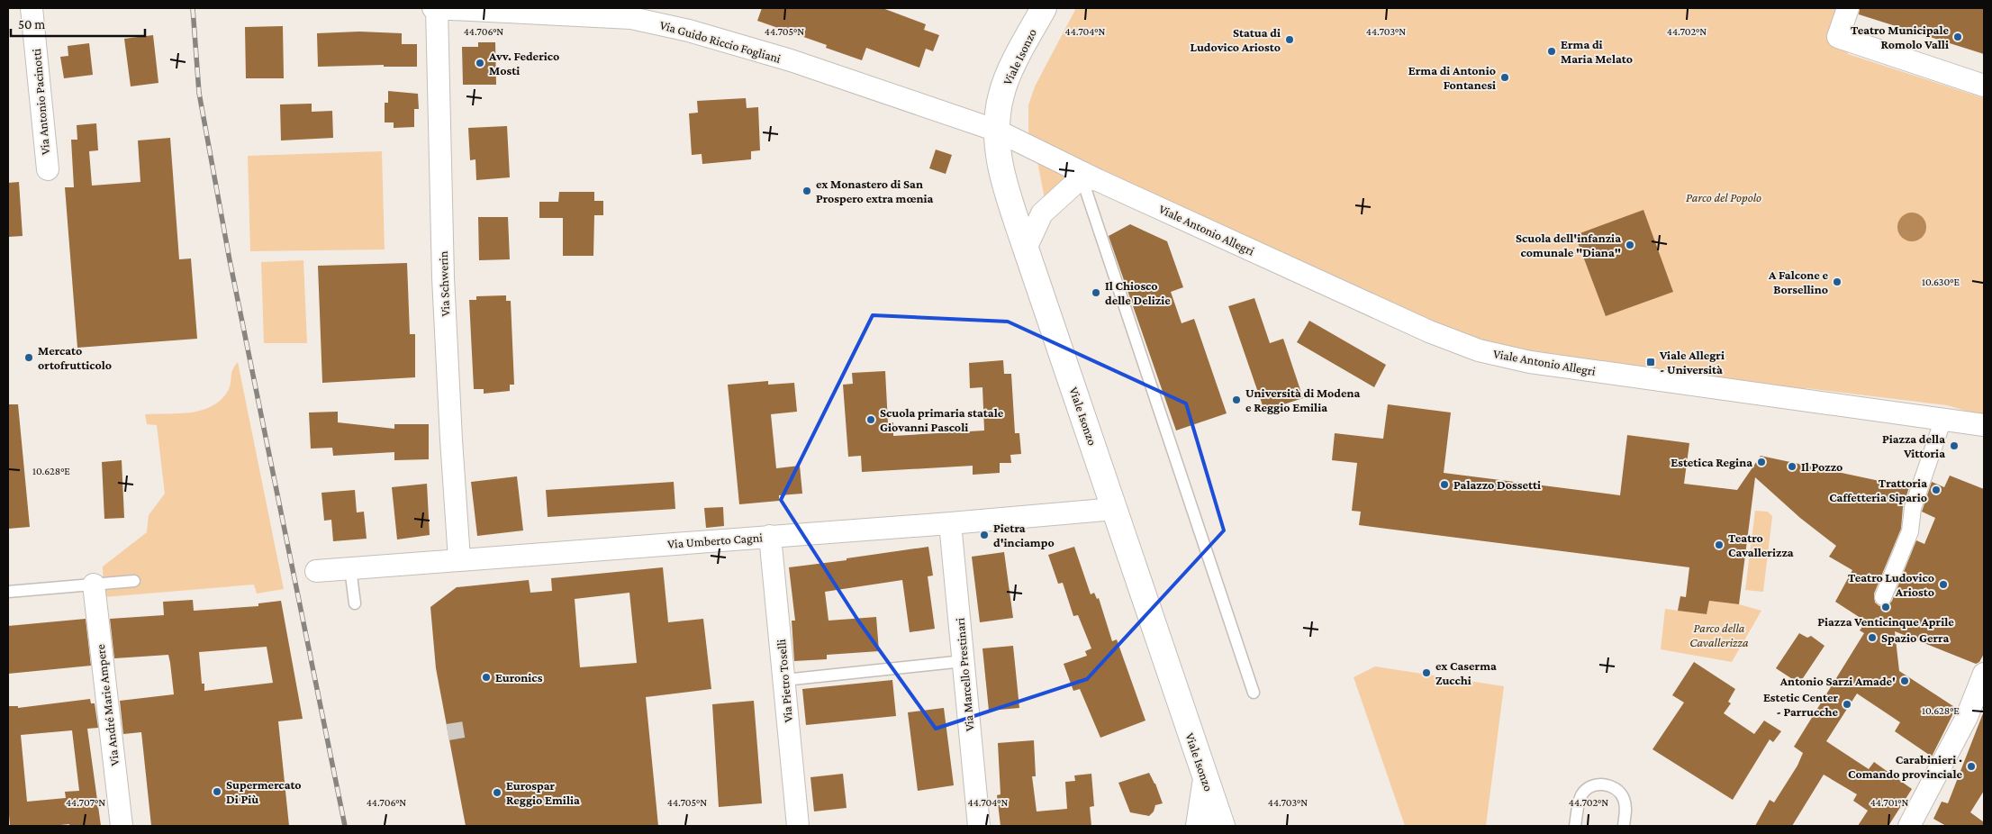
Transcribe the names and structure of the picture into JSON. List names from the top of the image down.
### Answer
{
  "streets": {
    "main road": ["Viale Isonzo"],
    "street": [
      "Via Guido Riccio Fogliani",
      "Via Antonio Pacinotti",
      "Viale Antonio Allegri",
      "Via Schwerin",
      "Via Umberto Cagni",
      "Via Marcello Prestinari",
      "Via Pietro Toselli",
      "Via André Marie Ampere"
    ]
  },
  "crossings": [
    ["Via Guido Riccio Fogliani", "Viale Isonzo"],
    ["Via Guido Riccio Fogliani", "Viale Antonio Allegri"],
    ["Via Guido Riccio Fogliani", "Via Schwerin"],
    ["Viale Isonzo", "Viale Antonio Allegri"],
    ["Viale Isonzo", "Via Umberto Cagni"],
    ["Via Schwerin", "Via Umberto Cagni"],
    ["Via Umberto Cagni", "Via Marcello Prestinari"],
    ["Via Umberto Cagni", "Via Pietro Toselli"]
  ],
  "parks": ["Parco del Popolo", "Parco della Cavallerizza"],
  "places": {
    "other": [
      "Teatro Municipale Romolo Valli",
      "Statua di Ludovico Ariosto",
      "Erma di Maria Melato",
      "Avv. Federico Mosti",
      "Erma di Antonio Fontanesi",
      "ex Monastero di San Prospero extra mœnia",
      "Scuola dell'infanzia comunale \"Diana\"",
      "A Falcone e Borsellino",
      "Il Chiosco delle Delizie",
      "Mercato ortofrutticolo",
      "Università di Modena e Reggio Emilia",
      "Scuola primaria statale Giovanni Pascoli",
      "Piazza della Vittoria",
      "Estetica Regina",
      "Il Pozzo",
      "Palazzo Dossetti",
      "Trattoria Caffetteria Sipario",
      "Pietra d'inciampo",
      "Teatro Cavallerizza",
      "Teatro Ludovico Ariosto",
      "Piazza Venticinque Aprile",
      "Spazio Gerra",
      "ex Caserma Zucchi",
      "Euronics",
      "Antonio Sarzi Amade'",
      "Estetic Center - Parrucche",
      "Carabinieri · Comando provinciale",
      "Supermercato Di Più",
      "Eurospar Reggio Emilia"
    ],
    "transit": ["Viale Allegri - Università"]
  },
  "scale_bar": "50 m",
  "coordinates": [
    "44.706°N",
    "44.705°N",
    "44.704°N",
    "44.703°N",
    "44.702°N",
    "10.630°E",
    "10.628°E",
    "44.707°N",
    "44.701°N"
  ]
}
